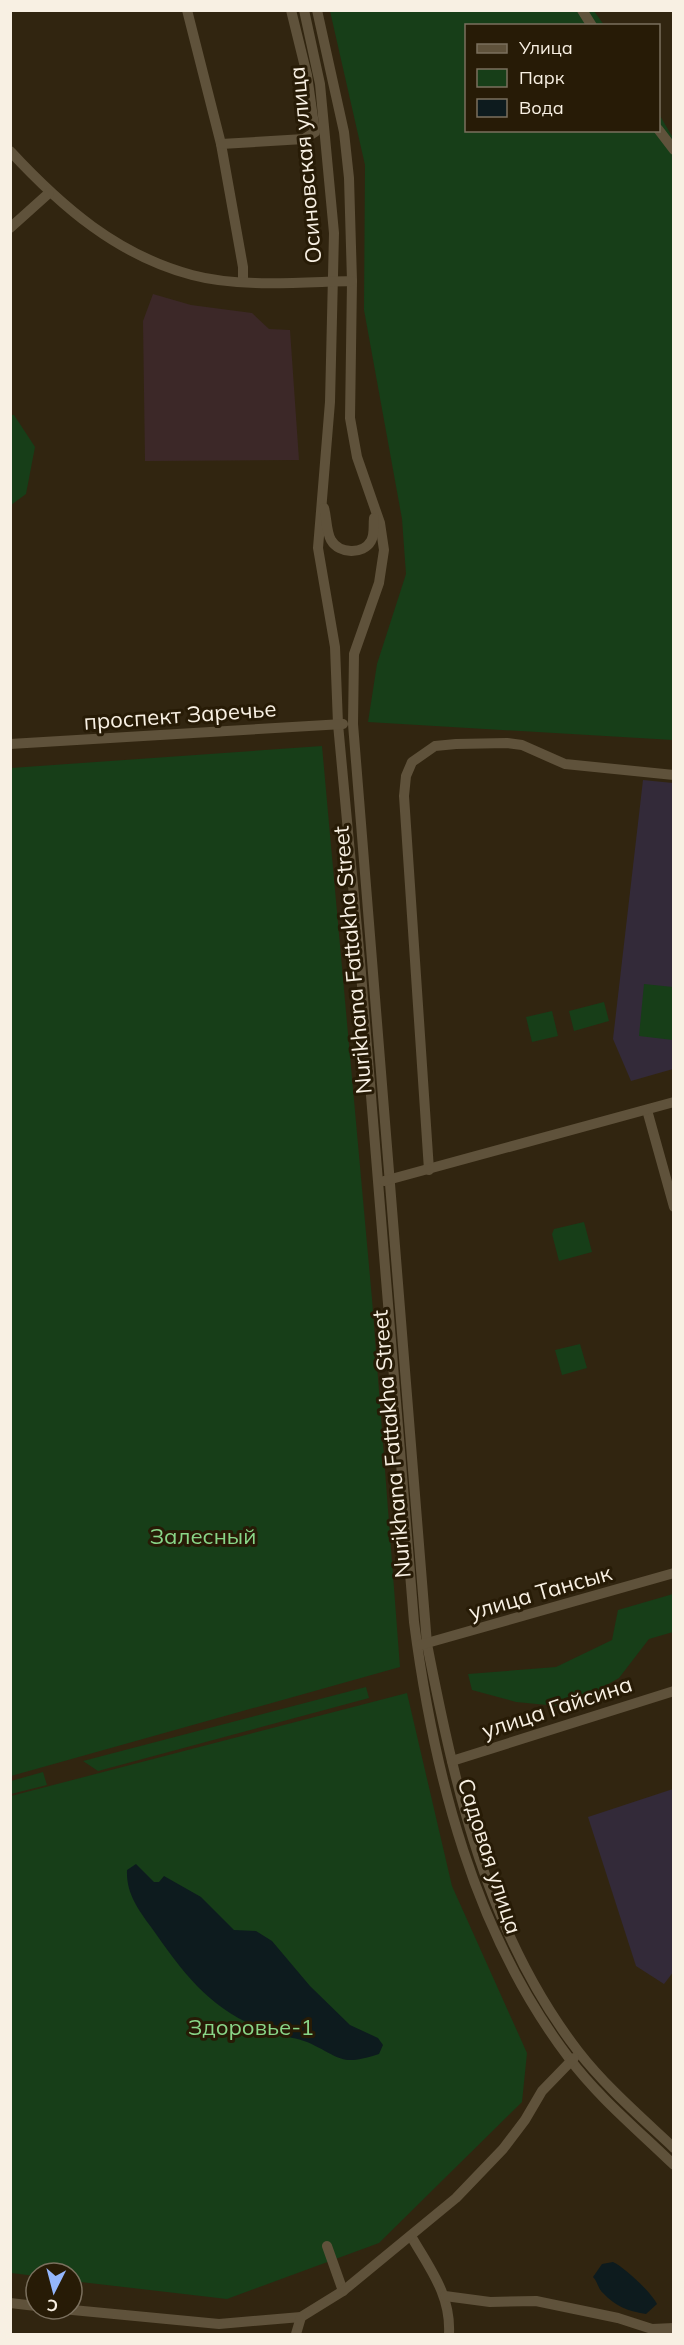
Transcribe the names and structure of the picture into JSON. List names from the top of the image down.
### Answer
{
  "streets": {
    "street": [
      "Осиновская улица",
      "проспект Заречье",
      "Nurikhana Fattakha Street",
      "улица Тансык",
      "улица Гайсина",
      "Садовая улица"
    ]
  },
  "crossings": [
    ["Осиновская улица", "Nurikhana Fattakha Street"],
    ["проспект Заречье", "Nurikhana Fattakha Street"],
    ["Nurikhana Fattakha Street", "улица Тансык"],
    ["Nurikhana Fattakha Street", "Садовая улица"],
    ["улица Тансык", "Садовая улица"],
    ["улица Гайсина", "Садовая улица"]
  ],
  "parks": ["Залесный", "Здоровье-1"],
  "legend": ["Улица", "Парк", "Вода"],
  "north": "bottom"
}
